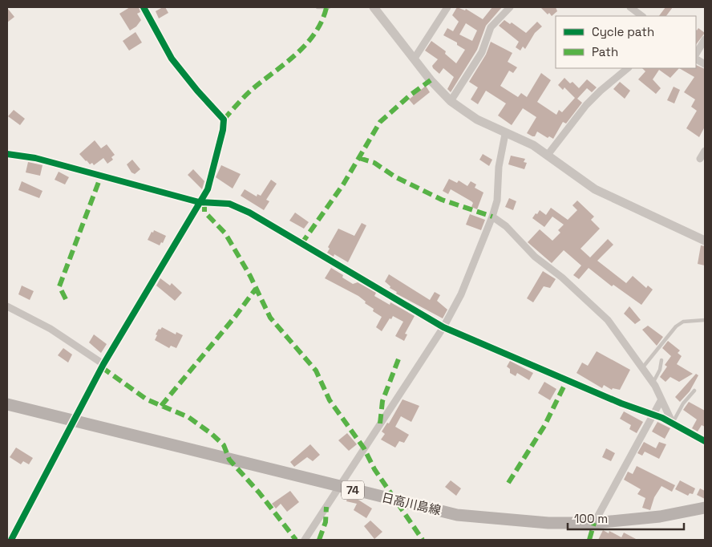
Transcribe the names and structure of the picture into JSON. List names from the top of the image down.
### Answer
{
  "streets": {
    "main road": ["74", "日高川島線"]
  },
  "legend": ["Cycle path", "Path"],
  "scale_bar": "100 m"
}
